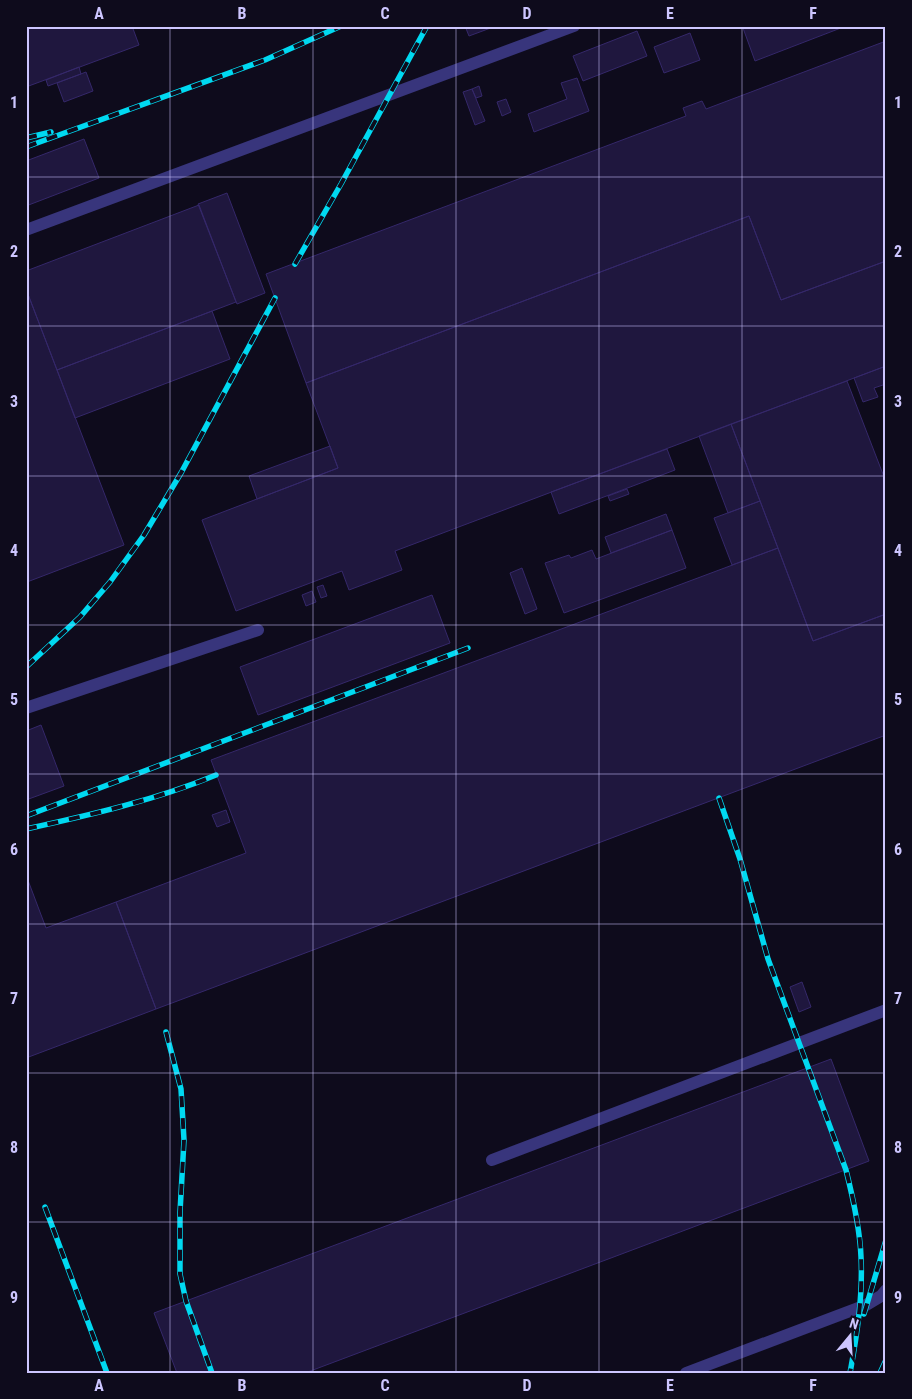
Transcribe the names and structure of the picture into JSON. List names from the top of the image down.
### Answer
{
  "north": "top",
  "grid": {
    "columns": [
      "A",
      "B",
      "C",
      "D",
      "E",
      "F"
    ],
    "rows": [
      "1",
      "2",
      "3",
      "4",
      "5",
      "6",
      "7",
      "8",
      "9"
    ]
  }
}
